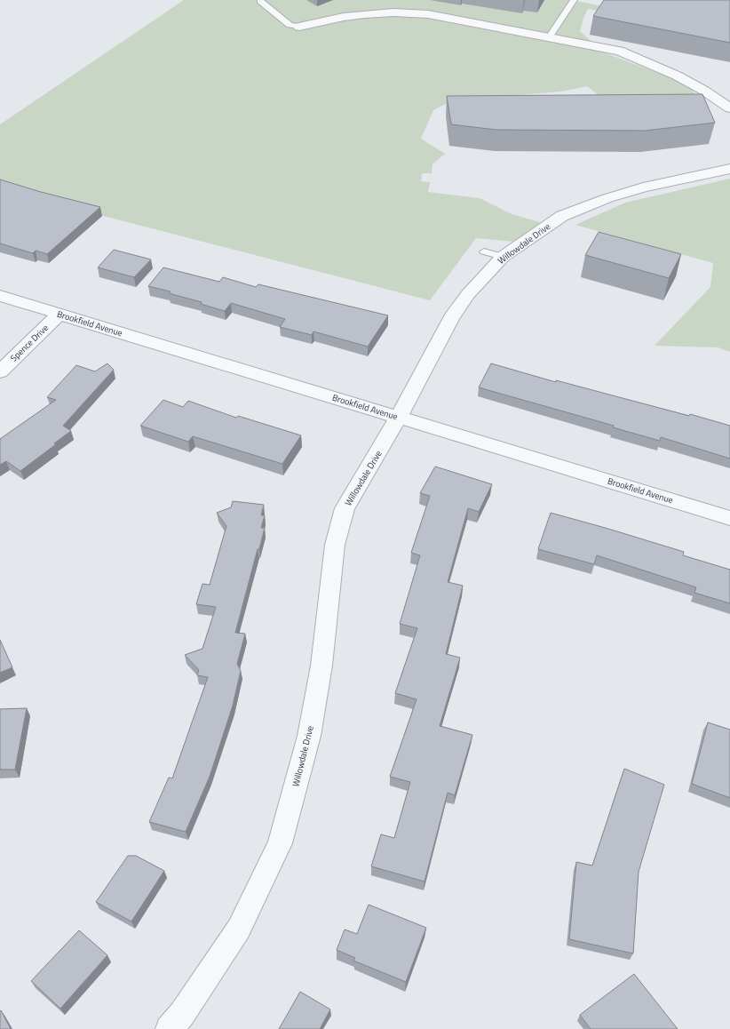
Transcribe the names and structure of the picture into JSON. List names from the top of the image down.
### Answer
{
  "streets": {
    "street": ["Willowdale Drive", "Brookfield Avenue", "Spence Drive"]
  },
  "crossings": [
    ["Willowdale Drive", "Brookfield Avenue"],
    ["Brookfield Avenue", "Spence Drive"]
  ]
}
